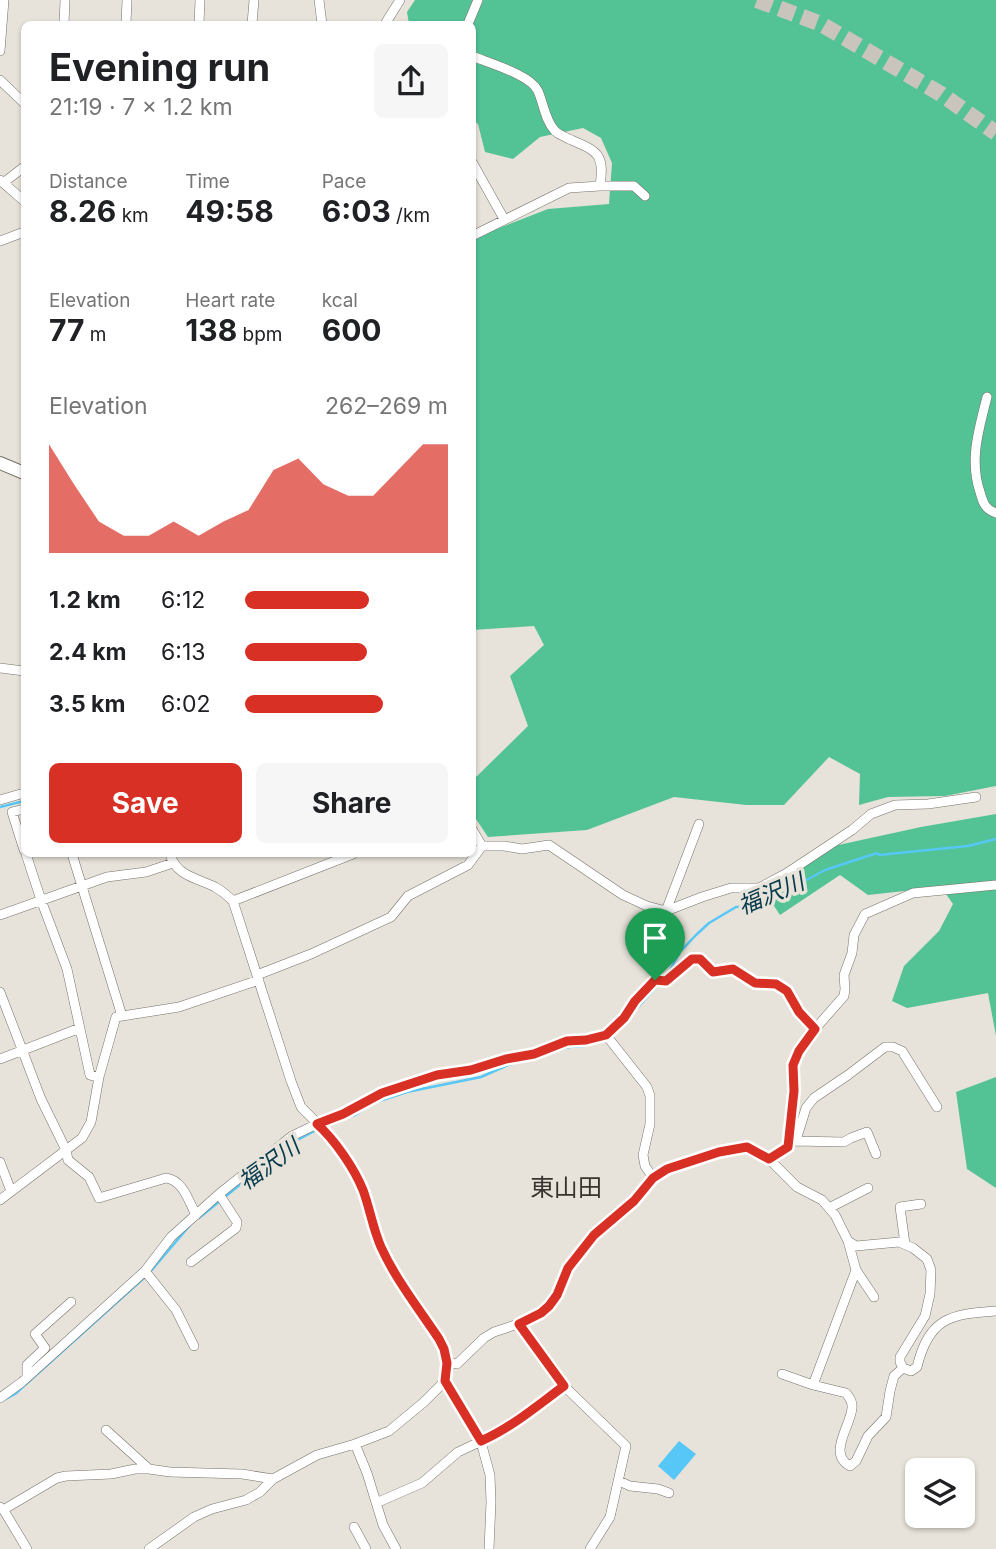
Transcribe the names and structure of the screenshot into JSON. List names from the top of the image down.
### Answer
{
  "districts": ["東山田"],
  "water": ["福沢川"],
  "page": {
    "heading": ["Evening run", "21:19 · 7 × 1.2 km"],
    "stats": [
      ["Distance", "8.26 km"],
      ["Time", "49:58"],
      ["Pace", "6:03 /km"],
      ["Elevation", "77 m"],
      ["Heart rate", "138 bpm"],
      ["kcal", "600"]
    ],
    "chart": ["Elevation", "262–269 m"],
    "list": [
      {
        "name": "1.2 km",
        "note": "6:12"
      },
      {
        "name": "2.4 km",
        "note": "6:13"
      },
      {
        "name": "3.5 km",
        "note": "6:02"
      }
    ],
    "buttons": ["Save", "Share"]
  }
}
